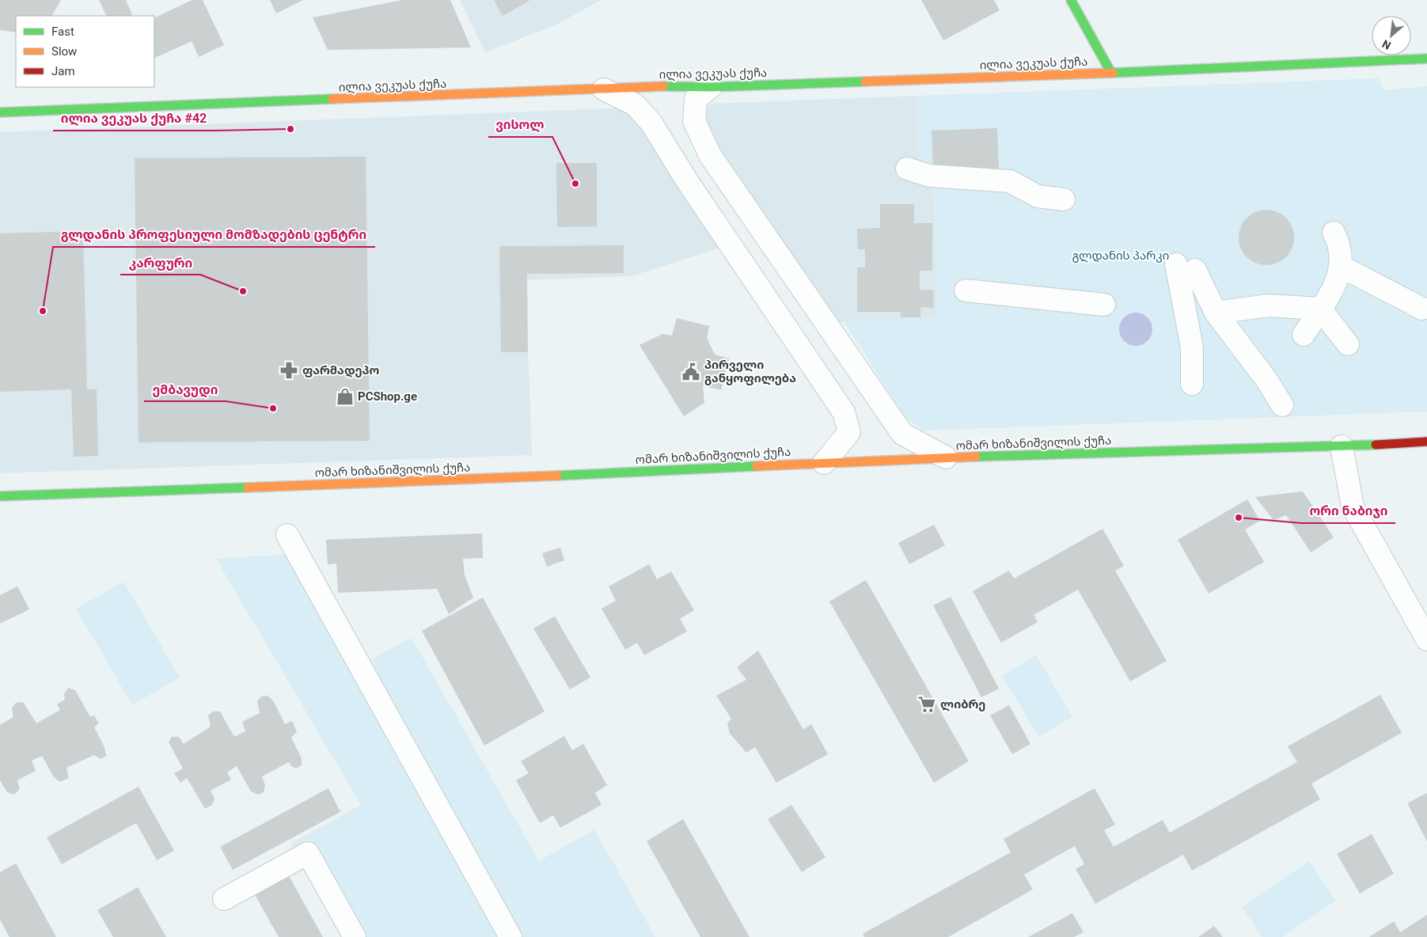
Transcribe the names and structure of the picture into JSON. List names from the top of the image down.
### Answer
{
  "streets": {
    "main road": ["ილია ვეკუას ქუჩა", "ომარ ხიზანიშვილის ქუჩა"]
  },
  "parks": ["გლდანის პარკი"],
  "places": {
    "other": [
      "ილია ვეკუას ქუჩა #42",
      "ვისოლ",
      "კარფური",
      "გლდანის პროფესიული მომზადების ცენტრი",
      "ემბავუდი",
      "ორი ნაბიჯი"
    ],
    "pharmacy": ["ფარმადეპო"],
    "public building": ["პირველი განყოფილება"],
    "shop": ["PCShop.ge"],
    "supermarket": ["ლიბრე"]
  },
  "legend": ["Fast", "Slow", "Jam"],
  "north": "bottom left"
}
